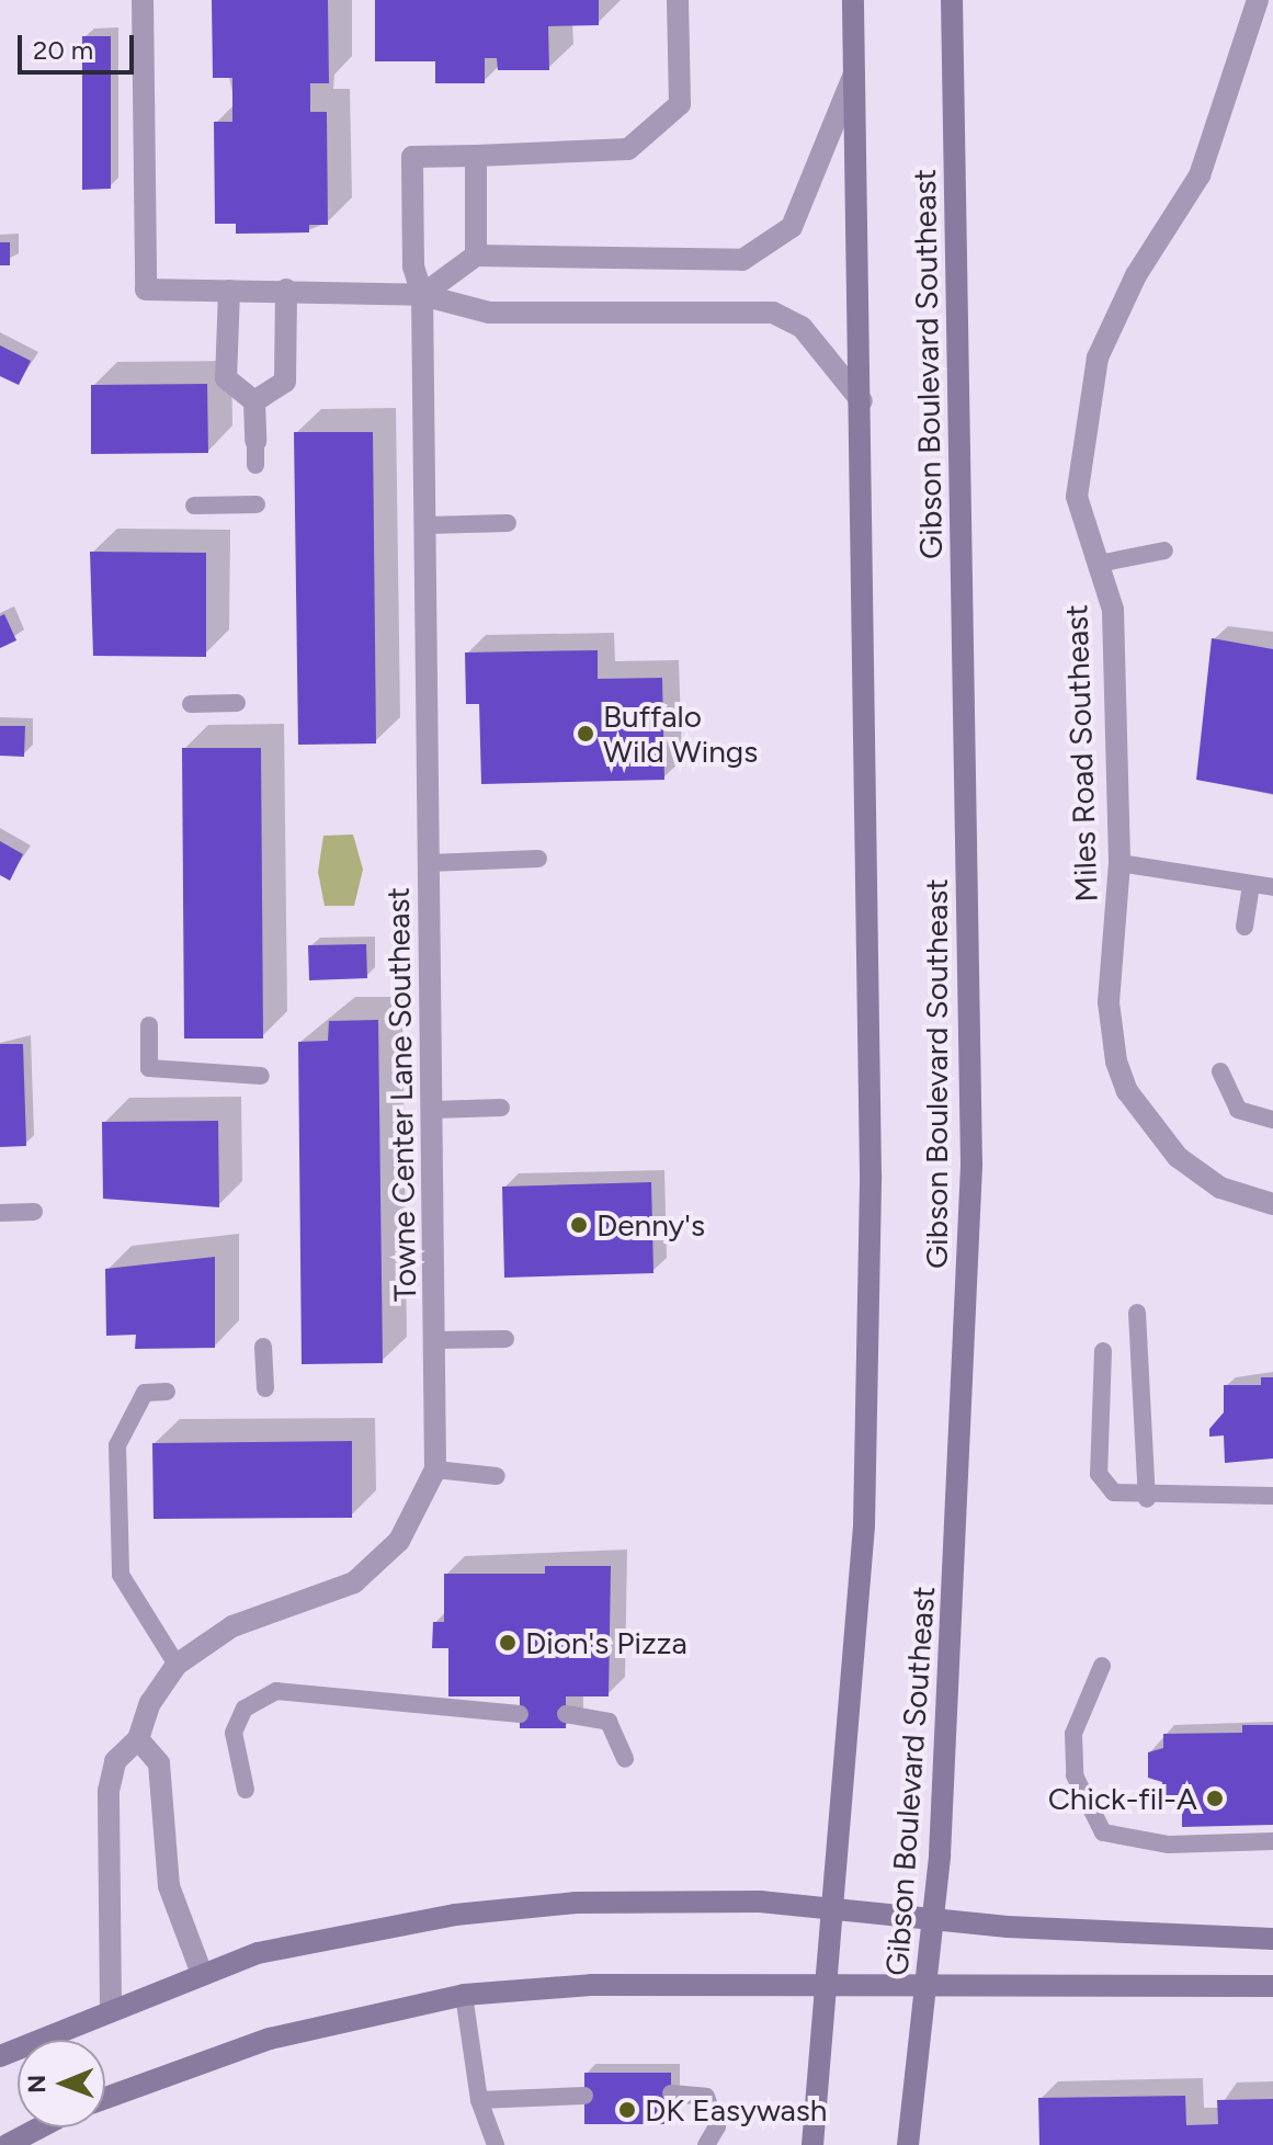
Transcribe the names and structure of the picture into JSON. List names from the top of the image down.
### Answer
{
  "streets": {
    "main road": ["Gibson Boulevard Southeast"],
    "street": ["Miles Road Southeast", "Towne Center Lane Southeast"]
  },
  "places": [
    "Buffalo Wild Wings",
    "Denny's",
    "Dion's Pizza",
    "Chick-fil-A",
    "DK Easywash"
  ],
  "scale_bar": "20 m",
  "north": "left"
}
